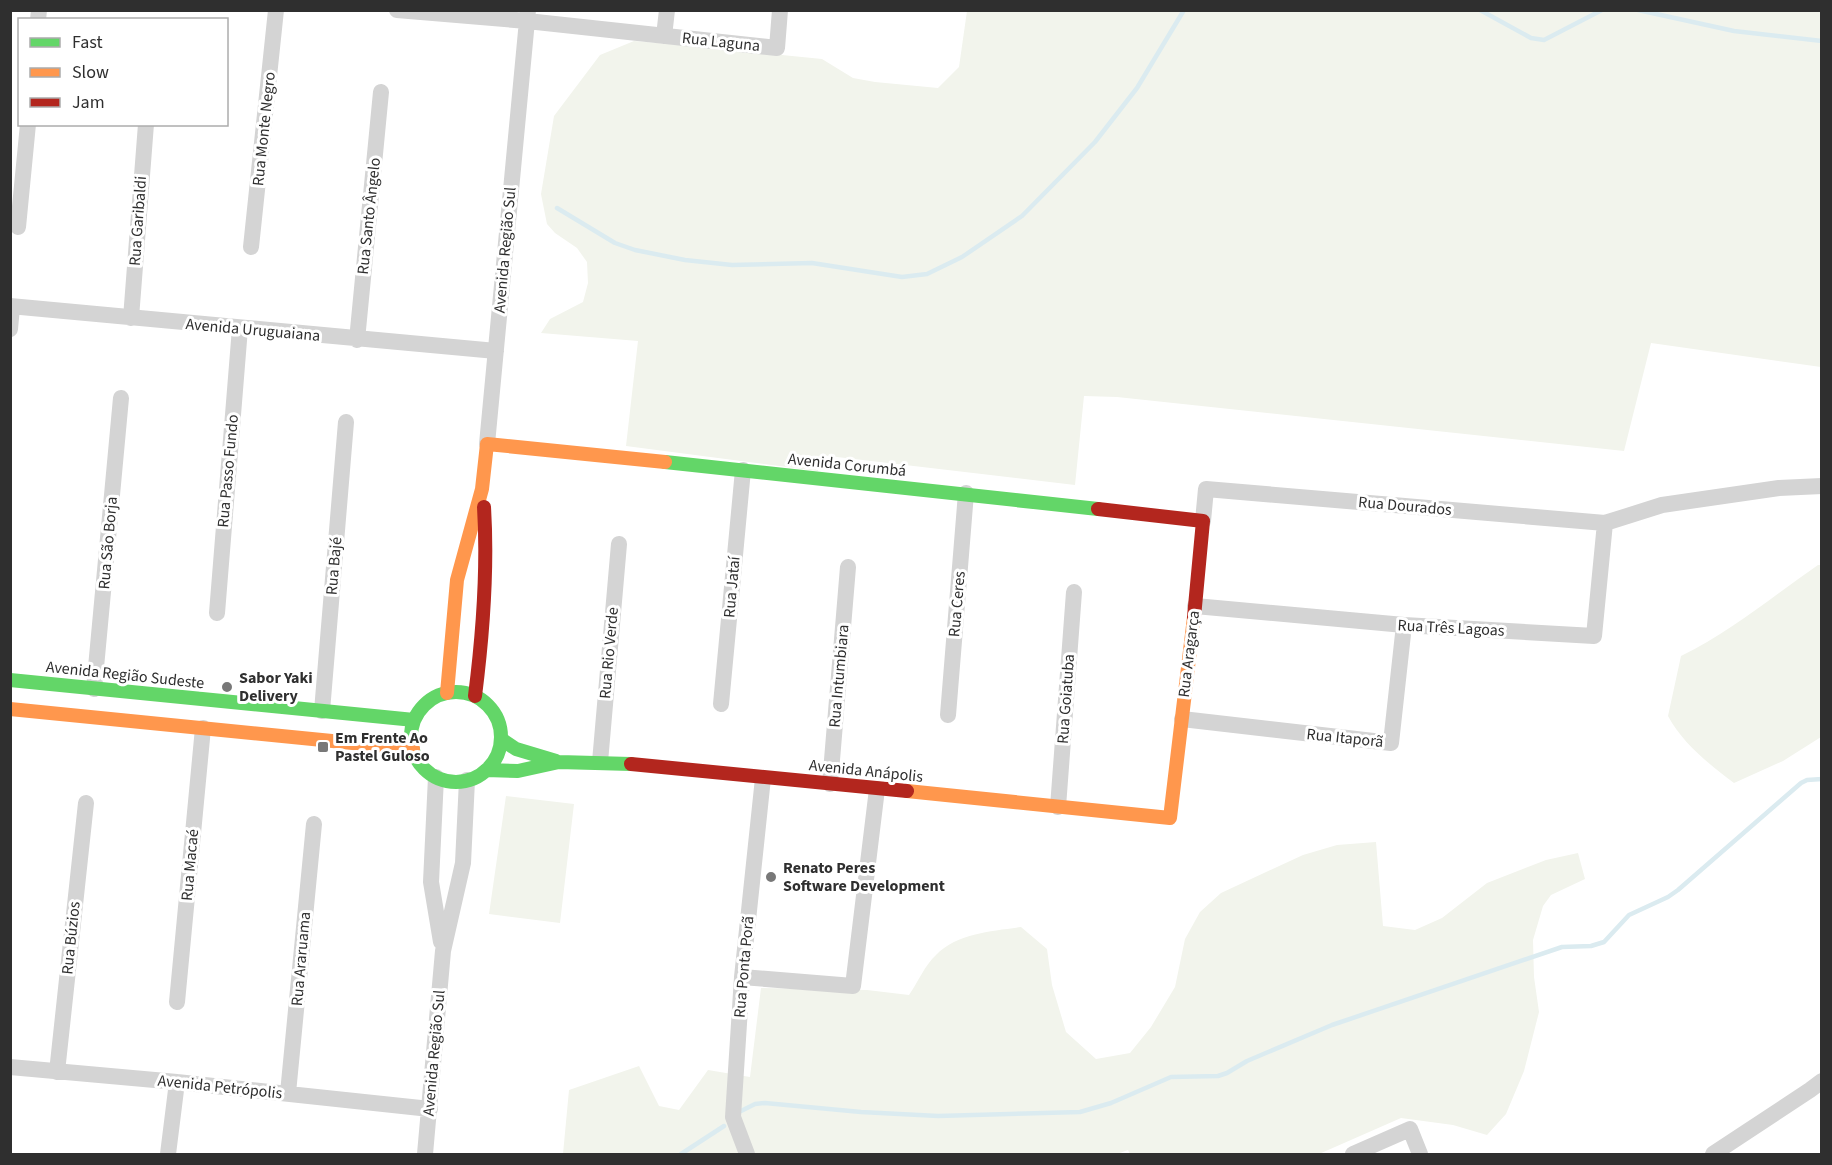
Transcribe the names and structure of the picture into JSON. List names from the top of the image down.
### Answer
{
  "streets": {
    "street": [
      "Rua Laguna",
      "Rua Monte Negro",
      "Rua Santo Ângelo",
      "Rua Garibaldi",
      "Avenida Região Sul",
      "Avenida Uruguaiana",
      "Avenida Corumbá",
      "Rua Passo Fundo",
      "Rua Dourados",
      "Rua São Borja",
      "Rua Bajé",
      "Rua Jataí",
      "Rua Ceres",
      "Rua Três Lagoas",
      "Rua Rio Verde",
      "Rua Aragarça",
      "Avenida Região Sudeste",
      "Rua Intumbiara",
      "Rua Goiatuba",
      "Rua Itaporã",
      "Avenida Anápolis",
      "Rua Macaé",
      "Rua Búzios",
      "Rua Araruama",
      "Rua Ponta Porã",
      "Avenida Petrópolis"
    ]
  },
  "crossings": [
    ["Rua Laguna", "Avenida Região Sul"],
    ["Rua Santo Ângelo", "Avenida Uruguaiana"],
    ["Rua Garibaldi", "Avenida Uruguaiana"],
    ["Avenida Região Sul", "Avenida Uruguaiana"],
    ["Avenida Região Sul", "Avenida Corumbá"],
    ["Avenida Região Sul", "Avenida Região Sudeste"],
    ["Avenida Região Sul", "Avenida Anápolis"],
    ["Avenida Região Sul", "Avenida Petrópolis"],
    ["Avenida Uruguaiana", "Rua Passo Fundo"],
    ["Avenida Corumbá", "Rua Jataí"],
    ["Avenida Corumbá", "Rua Ceres"],
    ["Avenida Corumbá", "Rua Aragarça"],
    ["Rua Dourados", "Rua Três Lagoas"],
    ["Rua Dourados", "Rua Aragarça"],
    ["Rua São Borja", "Avenida Região Sudeste"],
    ["Rua Bajé", "Avenida Região Sudeste"],
    ["Rua Três Lagoas", "Rua Aragarça"],
    ["Rua Três Lagoas", "Rua Itaporã"],
    ["Rua Rio Verde", "Avenida Anápolis"],
    ["Rua Aragarça", "Rua Itaporã"],
    ["Rua Aragarça", "Avenida Anápolis"],
    ["Avenida Região Sudeste", "Avenida Anápolis"],
    ["Rua Intumbiara", "Avenida Anápolis"],
    ["Rua Goiatuba", "Avenida Anápolis"],
    ["Avenida Anápolis", "Rua Ponta Porã"],
    ["Rua Búzios", "Avenida Petrópolis"],
    ["Rua Araruama", "Avenida Petrópolis"]
  ],
  "places": {
    "other": ["Sabor Yaki Delivery", "Renato Peres Software Development"],
    "transit": ["Em Frente Ao Pastel Guloso"]
  },
  "legend": ["Fast", "Slow", "Jam"]
}
